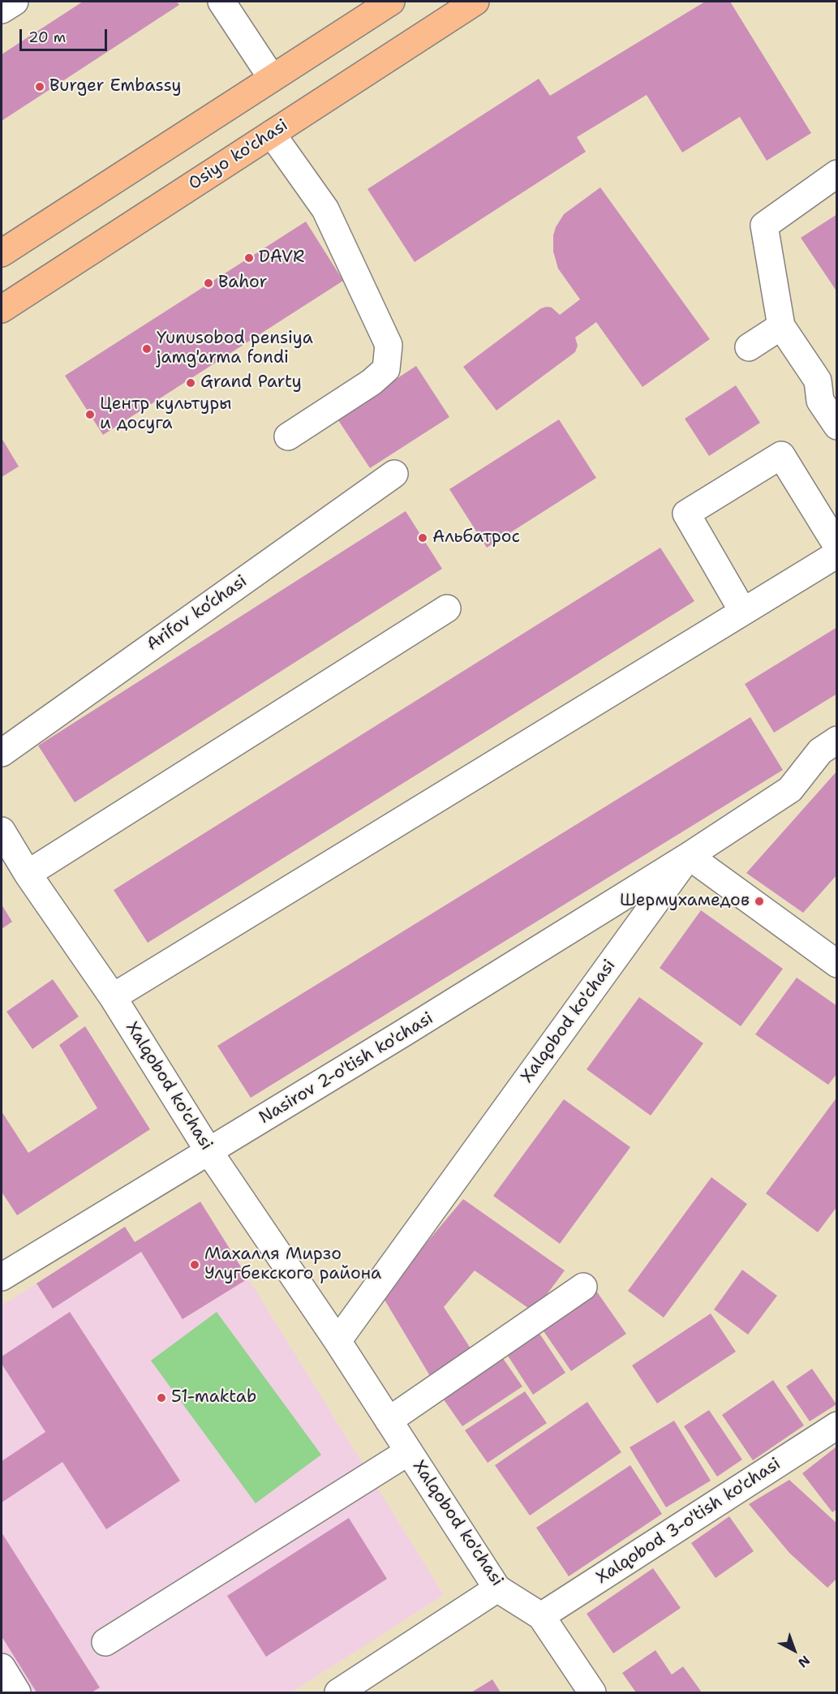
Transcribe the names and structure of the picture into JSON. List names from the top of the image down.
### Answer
{
  "streets": {
    "main road": ["Osiyo ko'chasi"],
    "street": [
      "Arifov ko‘chasi",
      "Xalqobod ko'chasi",
      "Nasirov 2-o'tish ko'chasi",
      "Xalqobod 3-o'tish ko'chasi"
    ]
  },
  "crossings": [
    ["Xalqobod ko'chasi", "Nasirov 2-o'tish ko'chasi"],
    ["Xalqobod ko'chasi", "Xalqobod 3-o'tish ko'chasi"]
  ],
  "places": [
    "Burger Embassy",
    "DAVR",
    "Bahor",
    "Yunusobod pensiya jamg'arma fondi",
    "Grand Party",
    "Центр культуры и досуга",
    "Альбатрос",
    "Шермухамедов",
    "Махалля Мирзо Улугбекского района",
    "51-maktab"
  ],
  "scale_bar": "20 m",
  "north": "bottom right"
}
